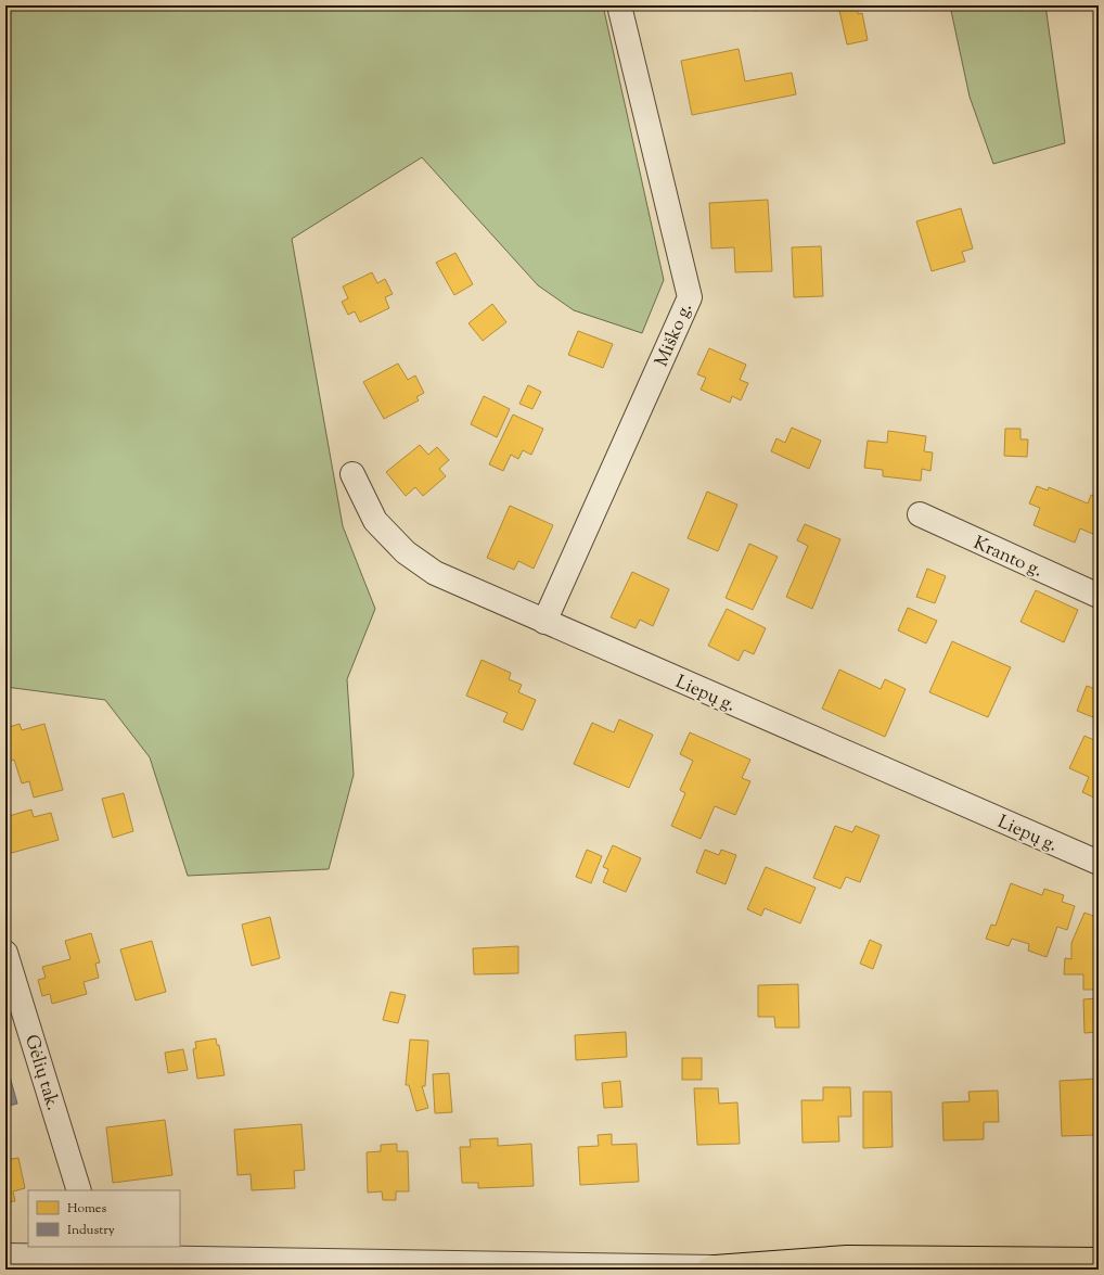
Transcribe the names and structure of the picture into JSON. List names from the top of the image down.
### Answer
{
  "streets": {
    "street": [
      "Miško g.",
      "Kranto g.",
      "Liepų g.",
      "Gėlių tak."
    ]
  },
  "crossings": [
    ["Miško g.", "Liepų g."]
  ],
  "legend": ["Homes", "Industry"]
}
